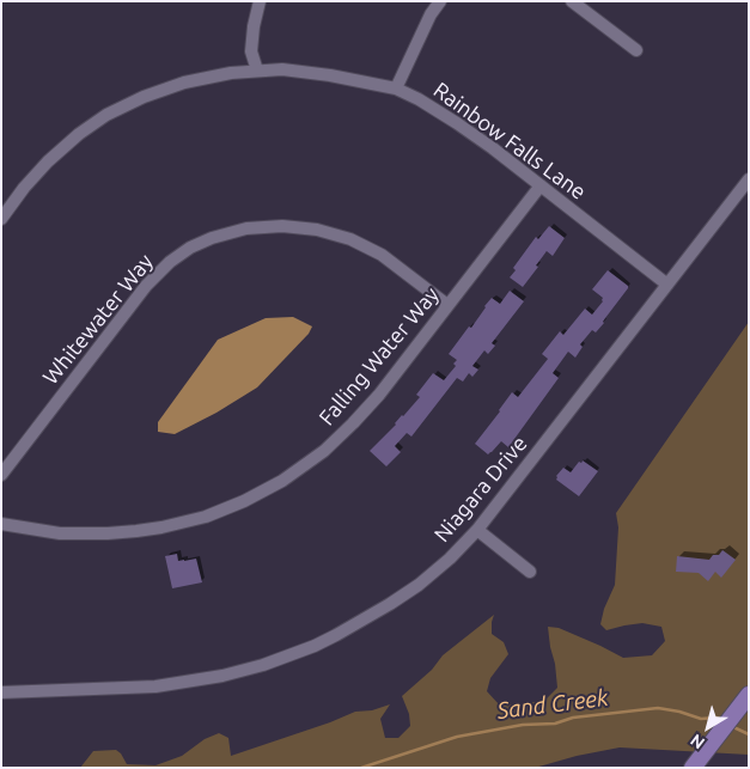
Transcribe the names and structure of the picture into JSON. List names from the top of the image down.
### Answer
{
  "streets": {
    "street": [
      "Rainbow Falls Lane",
      "Whitewater Way",
      "Falling Water Way",
      "Niagara Drive"
    ]
  },
  "crossings": [
    ["Rainbow Falls Lane", "Falling Water Way"],
    ["Rainbow Falls Lane", "Niagara Drive"],
    ["Whitewater Way", "Falling Water Way"]
  ],
  "water": ["Sand Creek"],
  "north": "bottom left"
}
